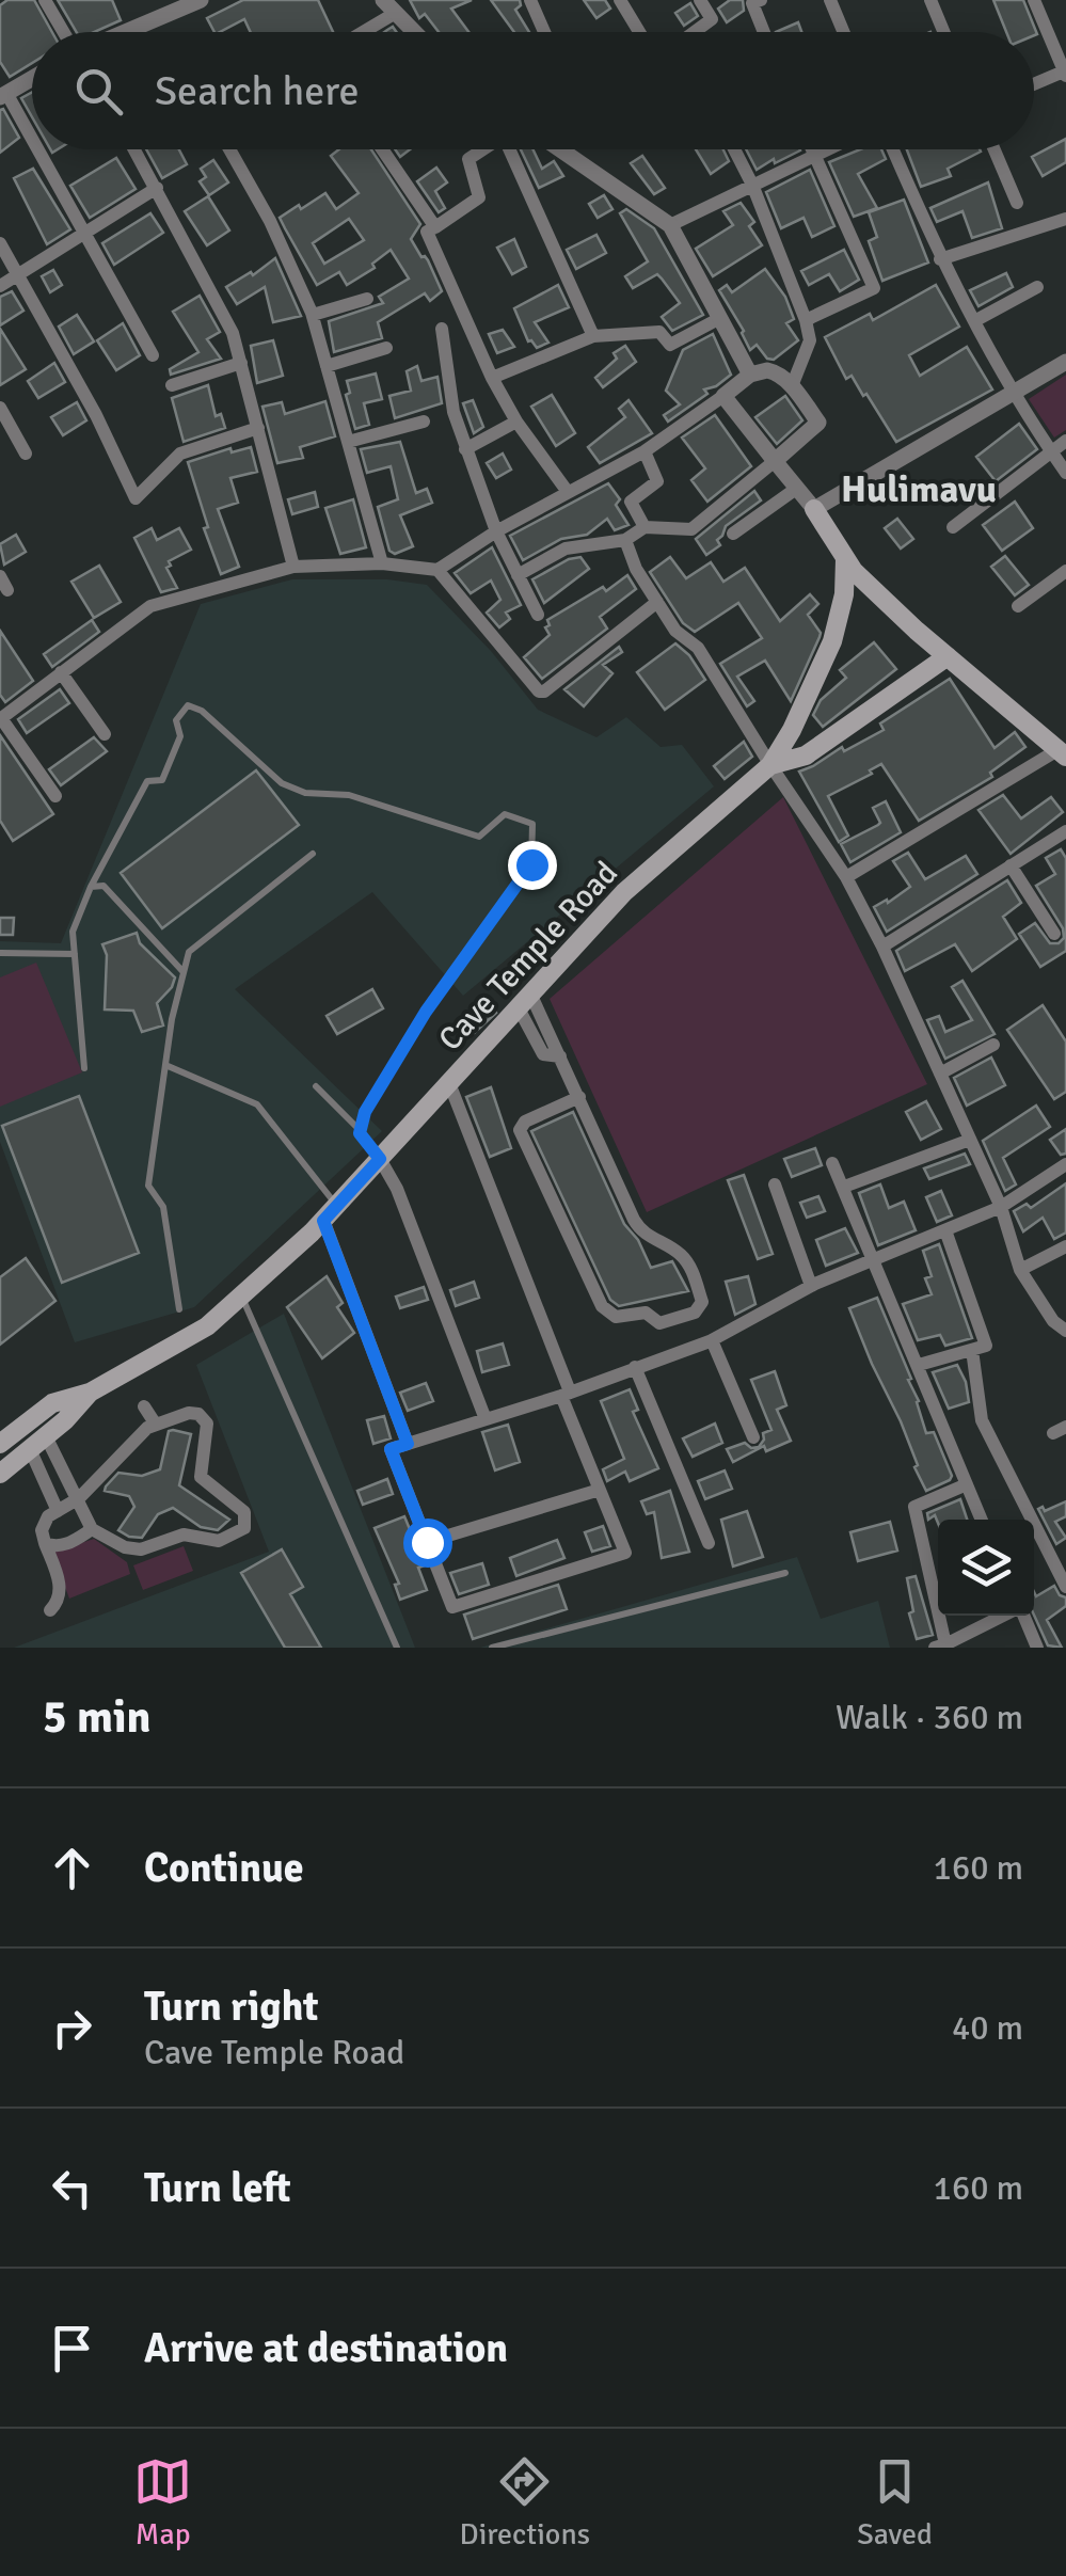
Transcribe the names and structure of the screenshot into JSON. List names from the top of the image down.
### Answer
{
  "streets": {
    "main road": ["Cave Temple Road"]
  },
  "districts": ["Hulimavu"],
  "page": {
    "search": "Search here",
    "heading": ["5 min", "Walk · 360 m"],
    "list": [
      ["Continue", "160 m"],
      ["Turn right", "Cave Temple Road", "40 m"],
      ["Turn left", "160 m"],
      "Arrive at destination"
    ],
    "nav": ["Map", "Directions", "Saved"]
  }
}
